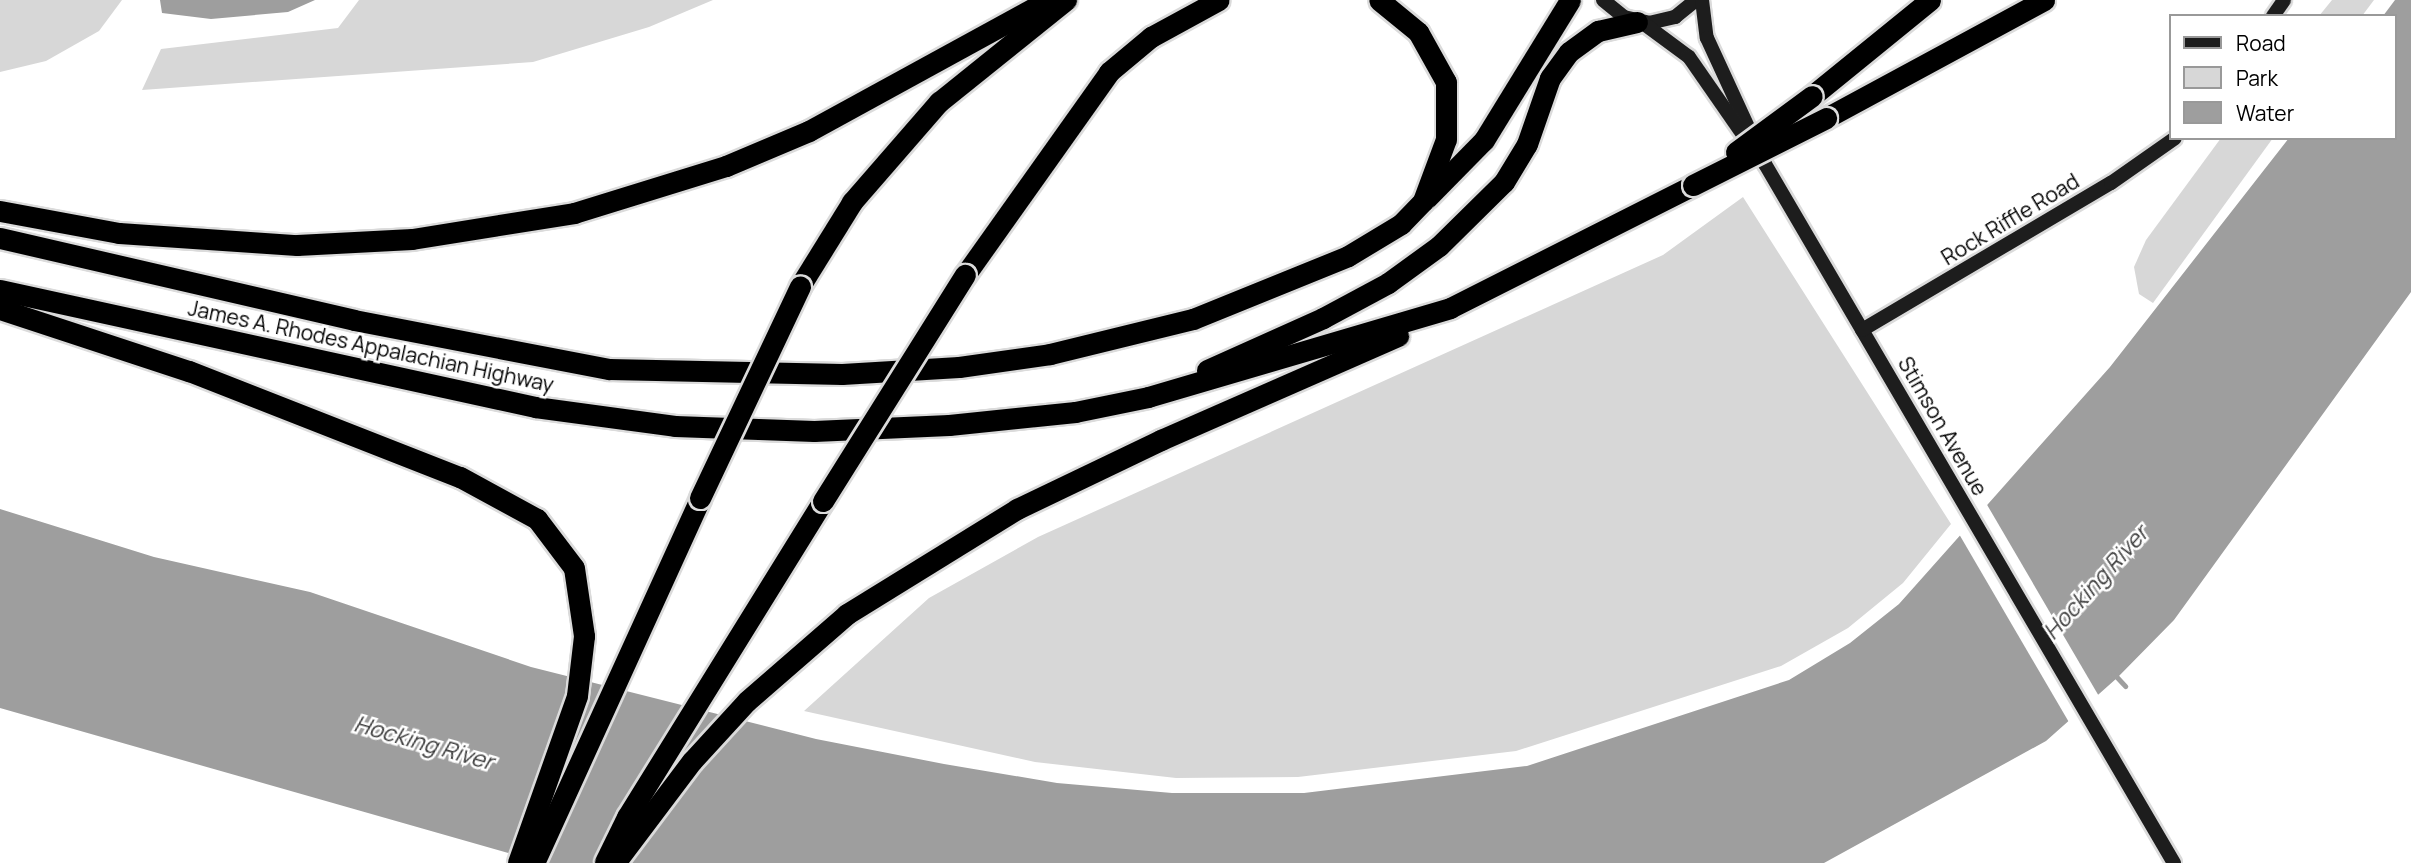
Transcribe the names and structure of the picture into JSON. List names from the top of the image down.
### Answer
{
  "streets": {
    "highway": ["James A. Rhodes Appalachian Highway"],
    "main road": ["Rock Riffle Road", "Stimson Avenue"]
  },
  "crossings": [
    ["Rock Riffle Road", "Stimson Avenue"]
  ],
  "water": ["Hocking River"],
  "legend": ["Road", "Park", "Water"]
}
